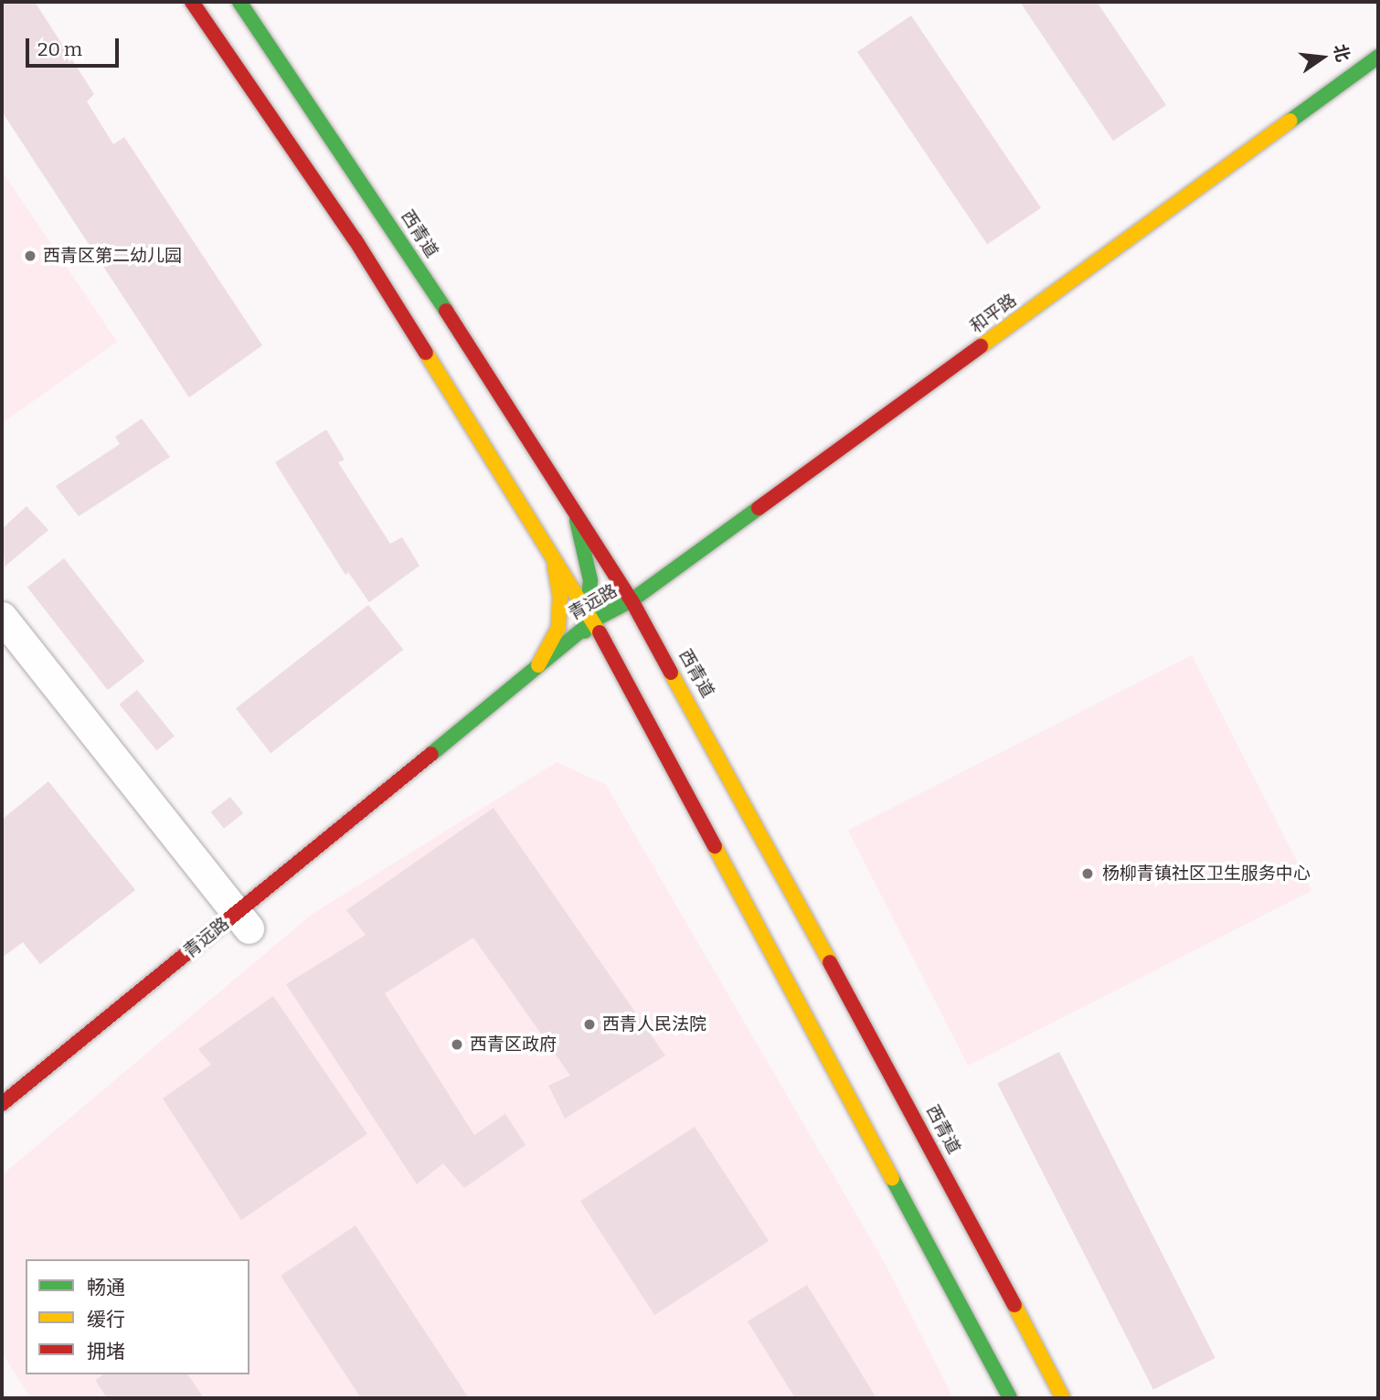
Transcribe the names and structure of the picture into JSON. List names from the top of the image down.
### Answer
{
  "streets": {
    "main road": ["西青道", "和平路", "青远路"]
  },
  "crossings": [
    ["西青道", "和平路"],
    ["西青道", "青远路"],
    ["和平路", "青远路"]
  ],
  "places": [
    "西青区第二幼儿园",
    "杨柳青镇社区卫生服务中心",
    "西青人民法院",
    "西青区政府"
  ],
  "legend": ["畅通", "缓行", "拥堵"],
  "scale_bar": "20 m",
  "north": "right"
}
